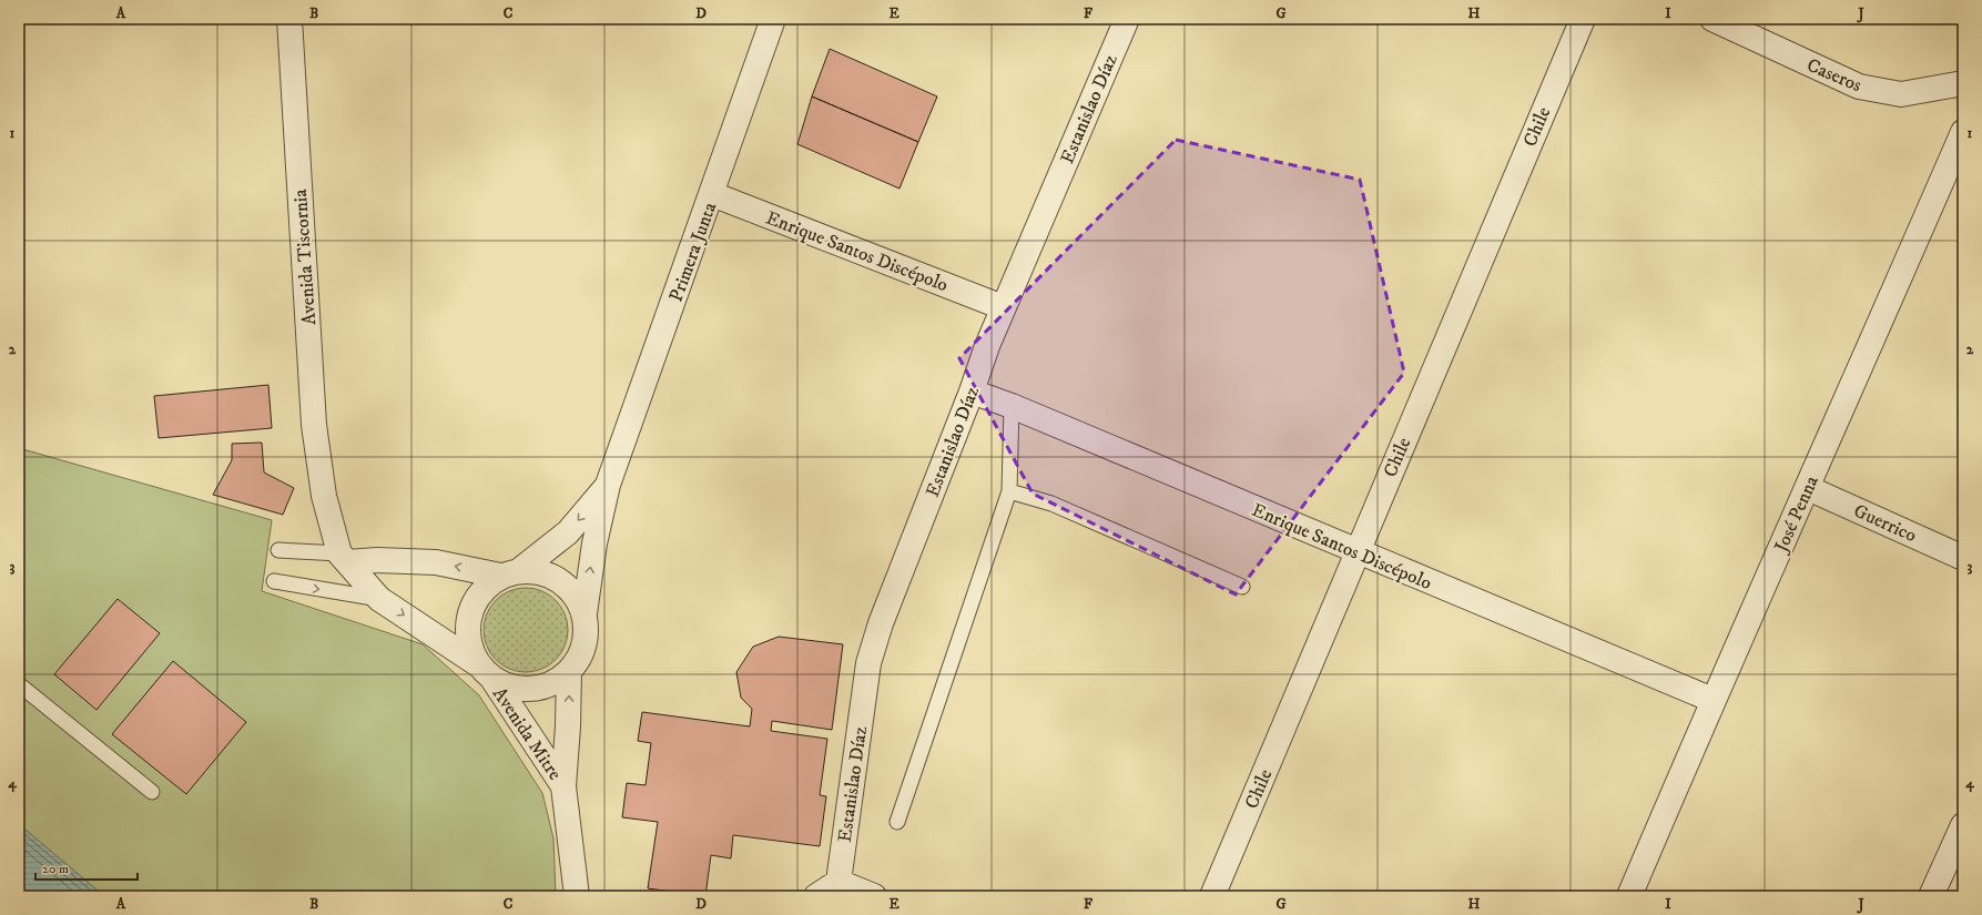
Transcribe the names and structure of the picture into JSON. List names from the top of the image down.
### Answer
{
  "streets": {
    "street": [
      "Caseros",
      "Estanislao Díaz",
      "Chile",
      "Enrique Santos Discépolo",
      "Primera Junta",
      "Avenida Tiscornia",
      "José Penna",
      "Guerrico",
      "Avenida Mitre"
    ]
  },
  "crossings": [
    ["Estanislao Díaz", "Enrique Santos Discépolo"],
    ["Chile", "Enrique Santos Discépolo"],
    ["Enrique Santos Discépolo", "Primera Junta"],
    ["Enrique Santos Discépolo", "José Penna"],
    ["Primera Junta", "Avenida Mitre"],
    ["José Penna", "Guerrico"]
  ],
  "scale_bar": "20 m",
  "grid": {
    "columns": [
      "A",
      "B",
      "C",
      "D",
      "E",
      "F",
      "G",
      "H",
      "I",
      "J"
    ],
    "rows": [
      "1",
      "2",
      "3",
      "4"
    ]
  }
}
